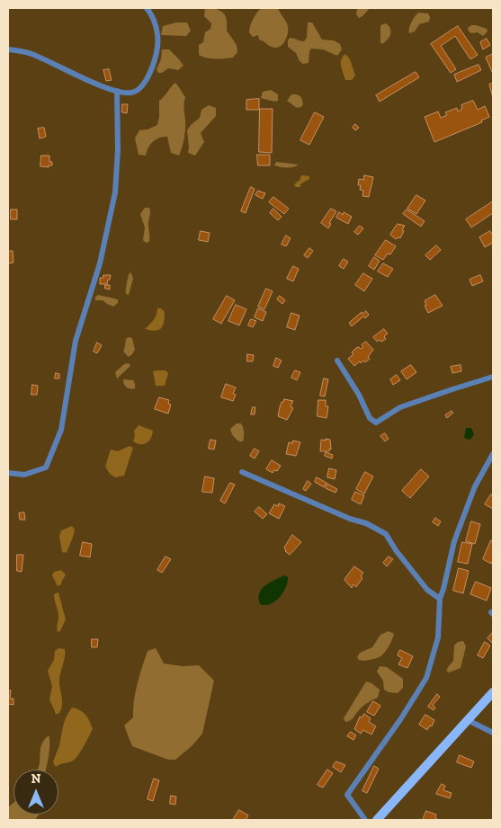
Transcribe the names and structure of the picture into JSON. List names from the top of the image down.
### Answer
{
  "north": "top"
}
